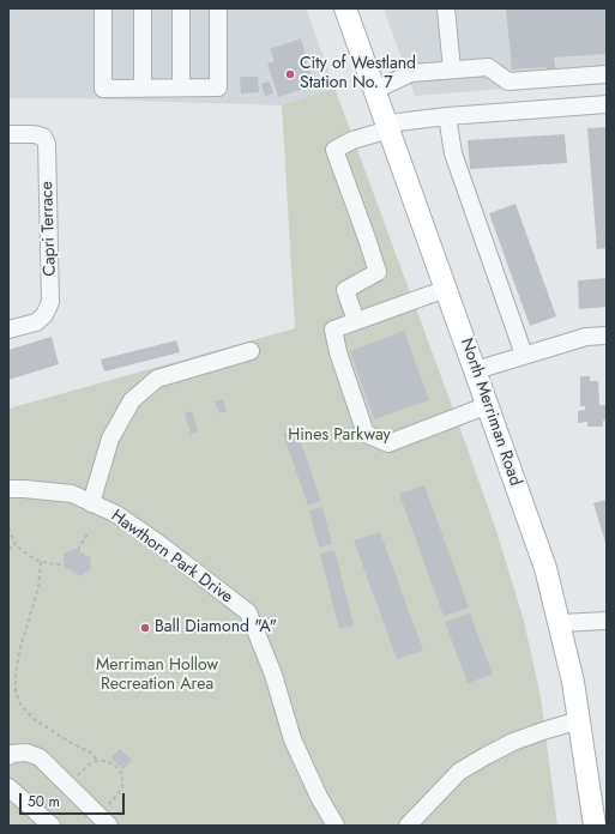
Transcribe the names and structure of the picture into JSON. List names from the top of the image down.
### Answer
{
  "streets": {
    "main road": ["North Merriman Road"],
    "street": ["Capri Terrace", "Hawthorn Park Drive"]
  },
  "parks": ["Hines Parkway", "Merriman Hollow Recreation Area"],
  "places": ["City of Westland Station No. 7", "Ball Diamond \"A\""],
  "scale_bar": "50 m"
}
